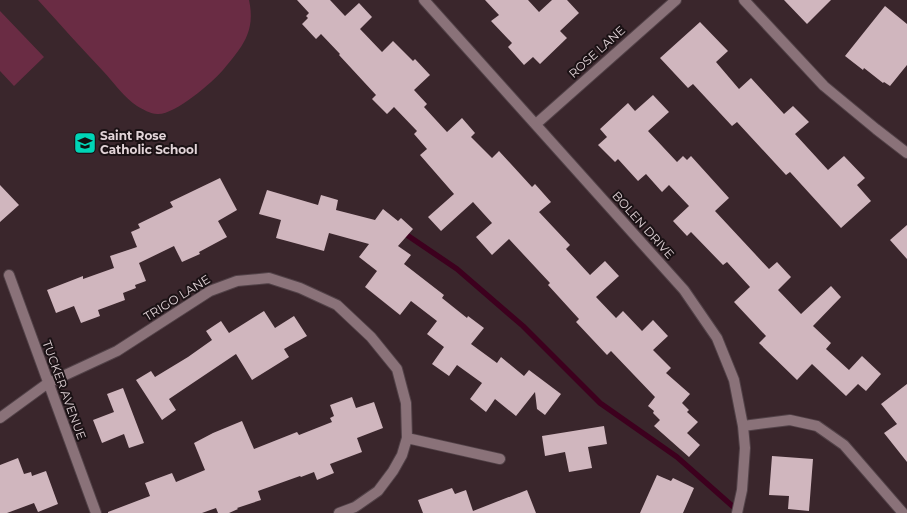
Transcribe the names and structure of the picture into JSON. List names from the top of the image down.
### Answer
{
  "streets": {
    "street": [
      "ROSE LANE",
      "BOLEN DRIVE",
      "TRIGO LANE",
      "TUCKER AVENUE"
    ]
  },
  "crossings": [
    ["ROSE LANE", "BOLEN DRIVE"],
    ["TRIGO LANE", "TUCKER AVENUE"]
  ],
  "places": {
    "school or university": ["Saint Rose Catholic School"]
  }
}
